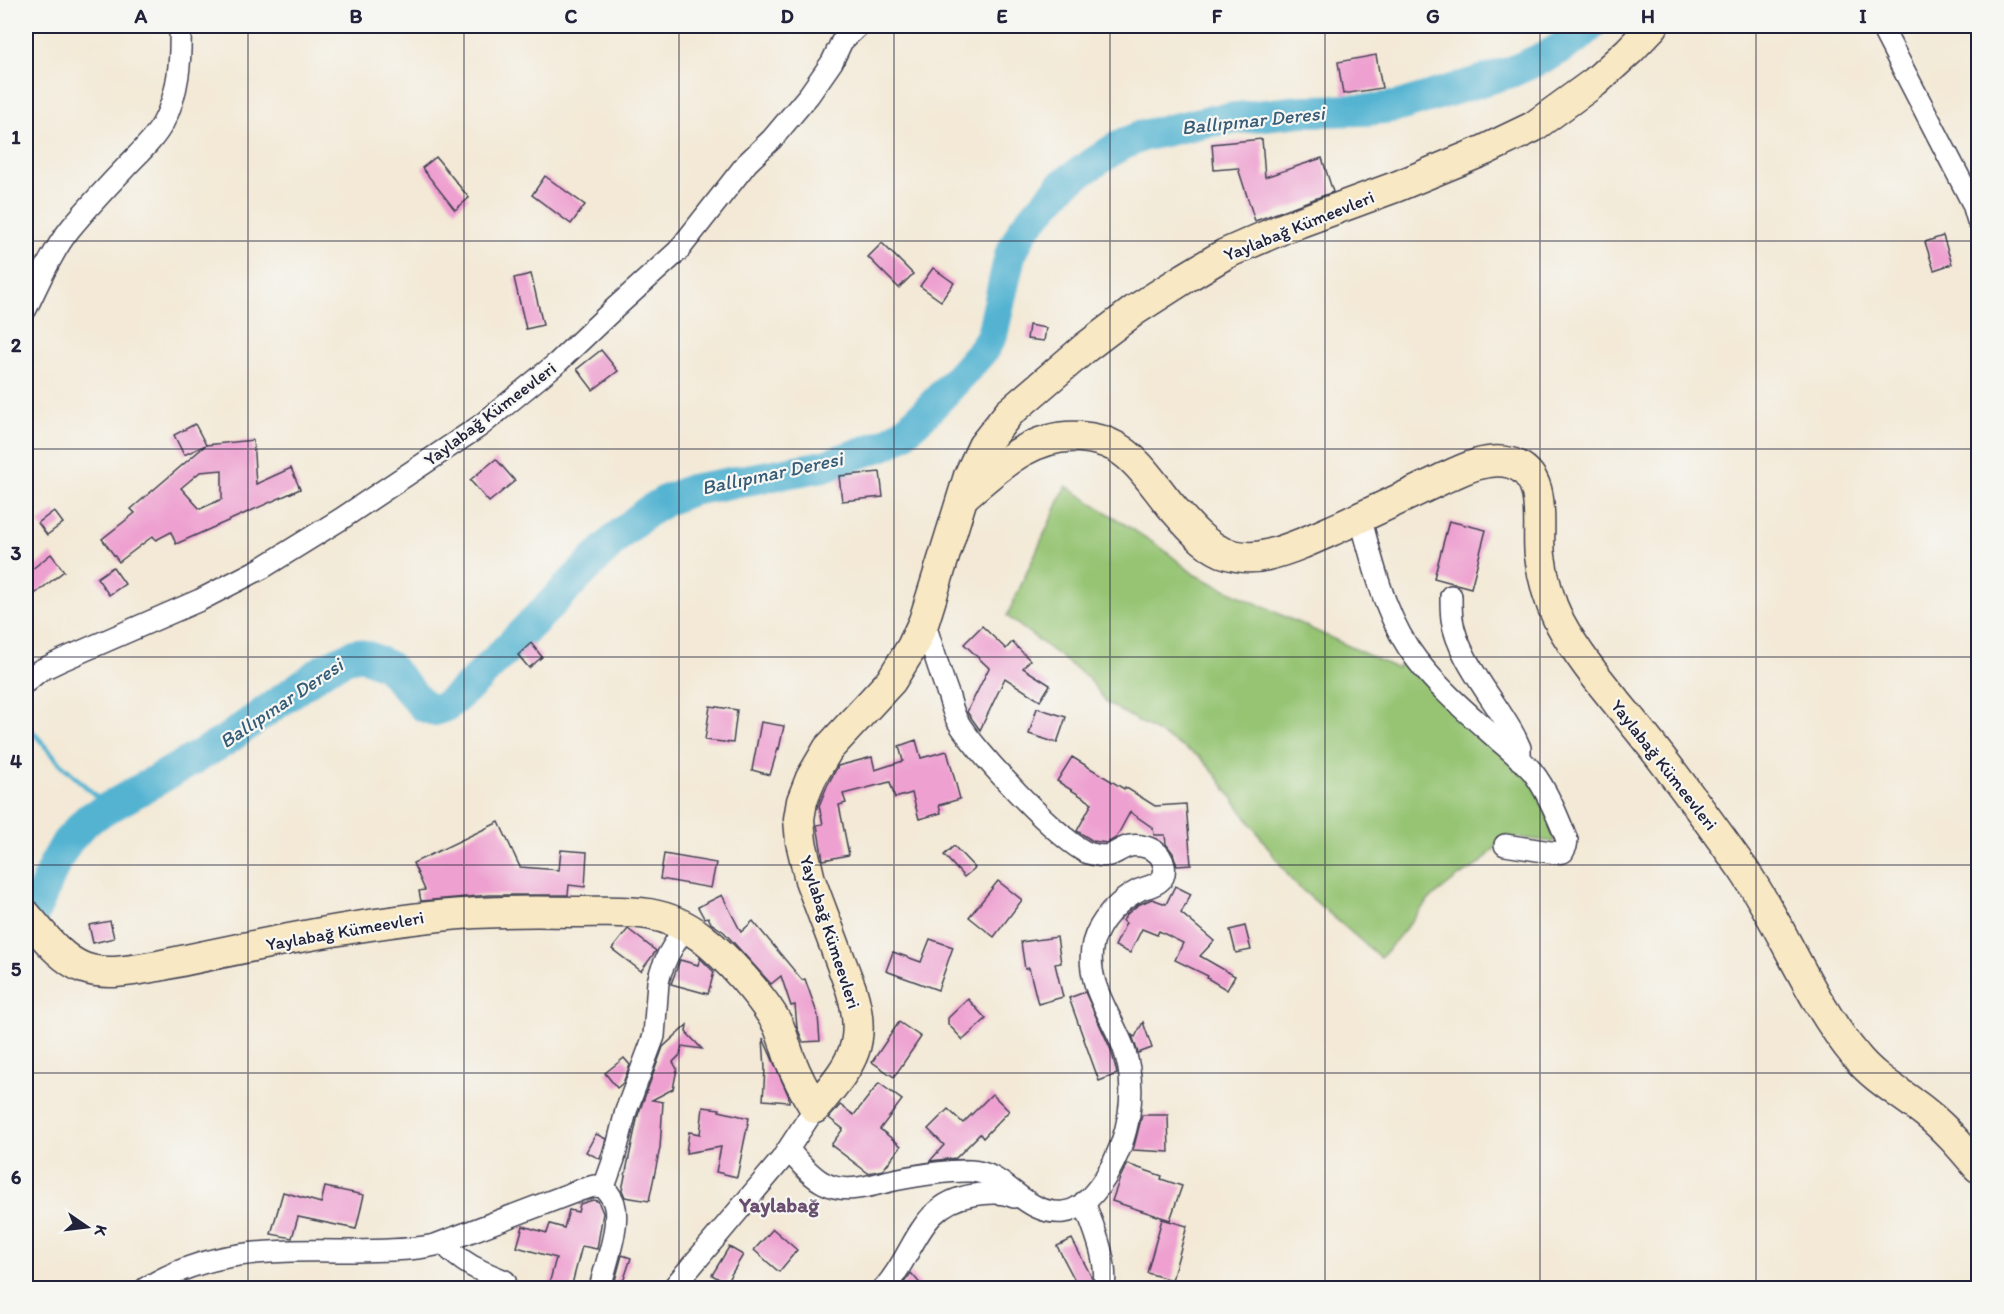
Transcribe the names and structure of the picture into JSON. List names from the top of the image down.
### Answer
{
  "streets": {
    "street": ["Yaylabağ Kümeevleri"]
  },
  "districts": ["Yaylabağ"],
  "water": ["Ballıpınar Deresi"],
  "north": "right",
  "grid": {
    "columns": [
      "A",
      "B",
      "C",
      "D",
      "E",
      "F",
      "G",
      "H",
      "I"
    ],
    "rows": [
      "1",
      "2",
      "3",
      "4",
      "5",
      "6"
    ]
  }
}
